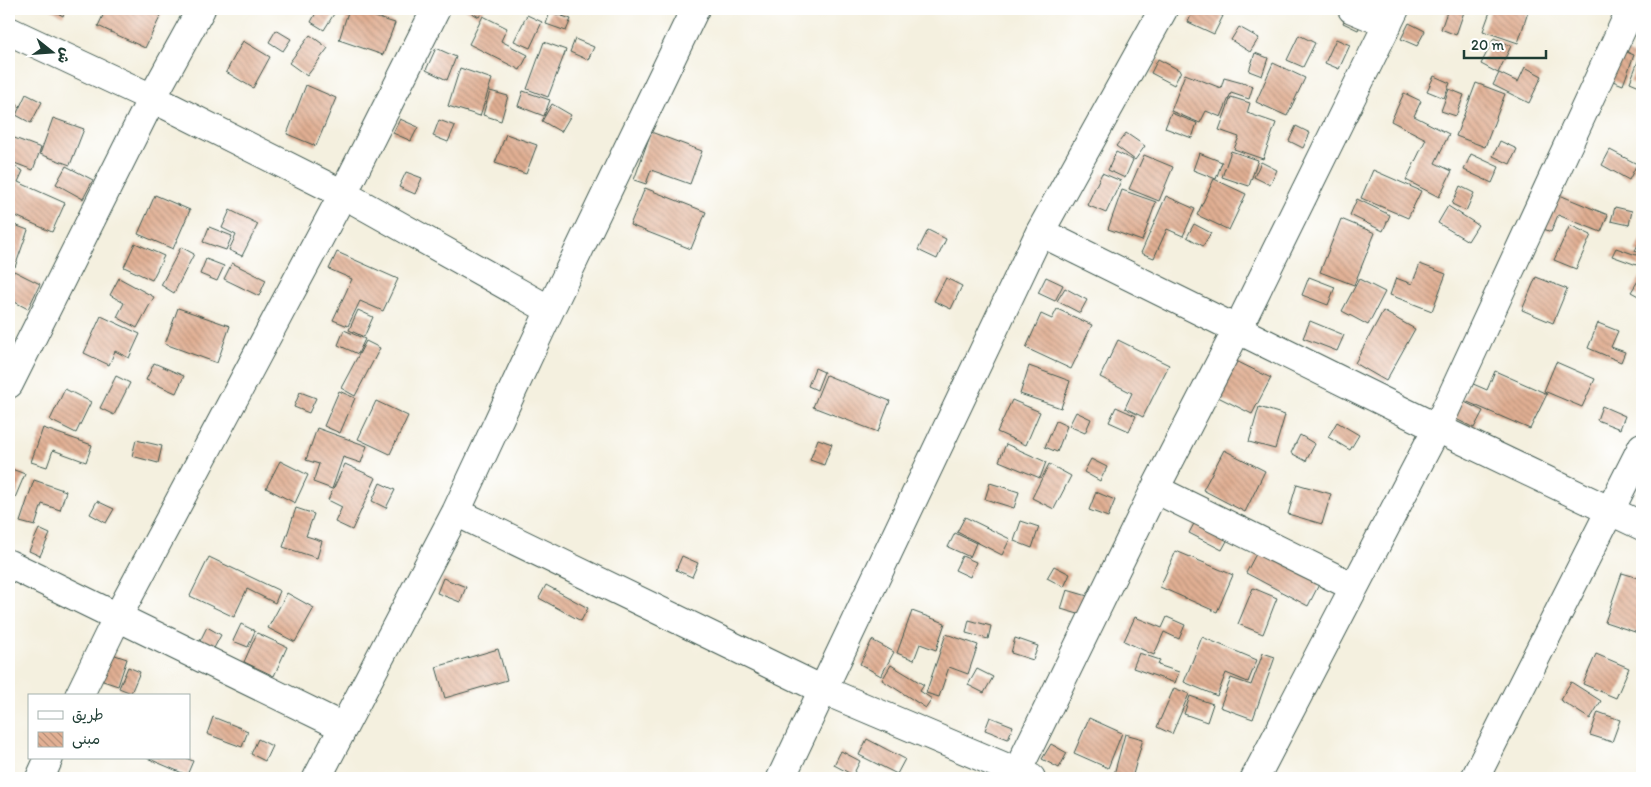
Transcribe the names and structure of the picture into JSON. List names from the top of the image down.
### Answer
{
  "legend": ["طريق", "مبنى"],
  "scale_bar": "20 m",
  "north": "right"
}
